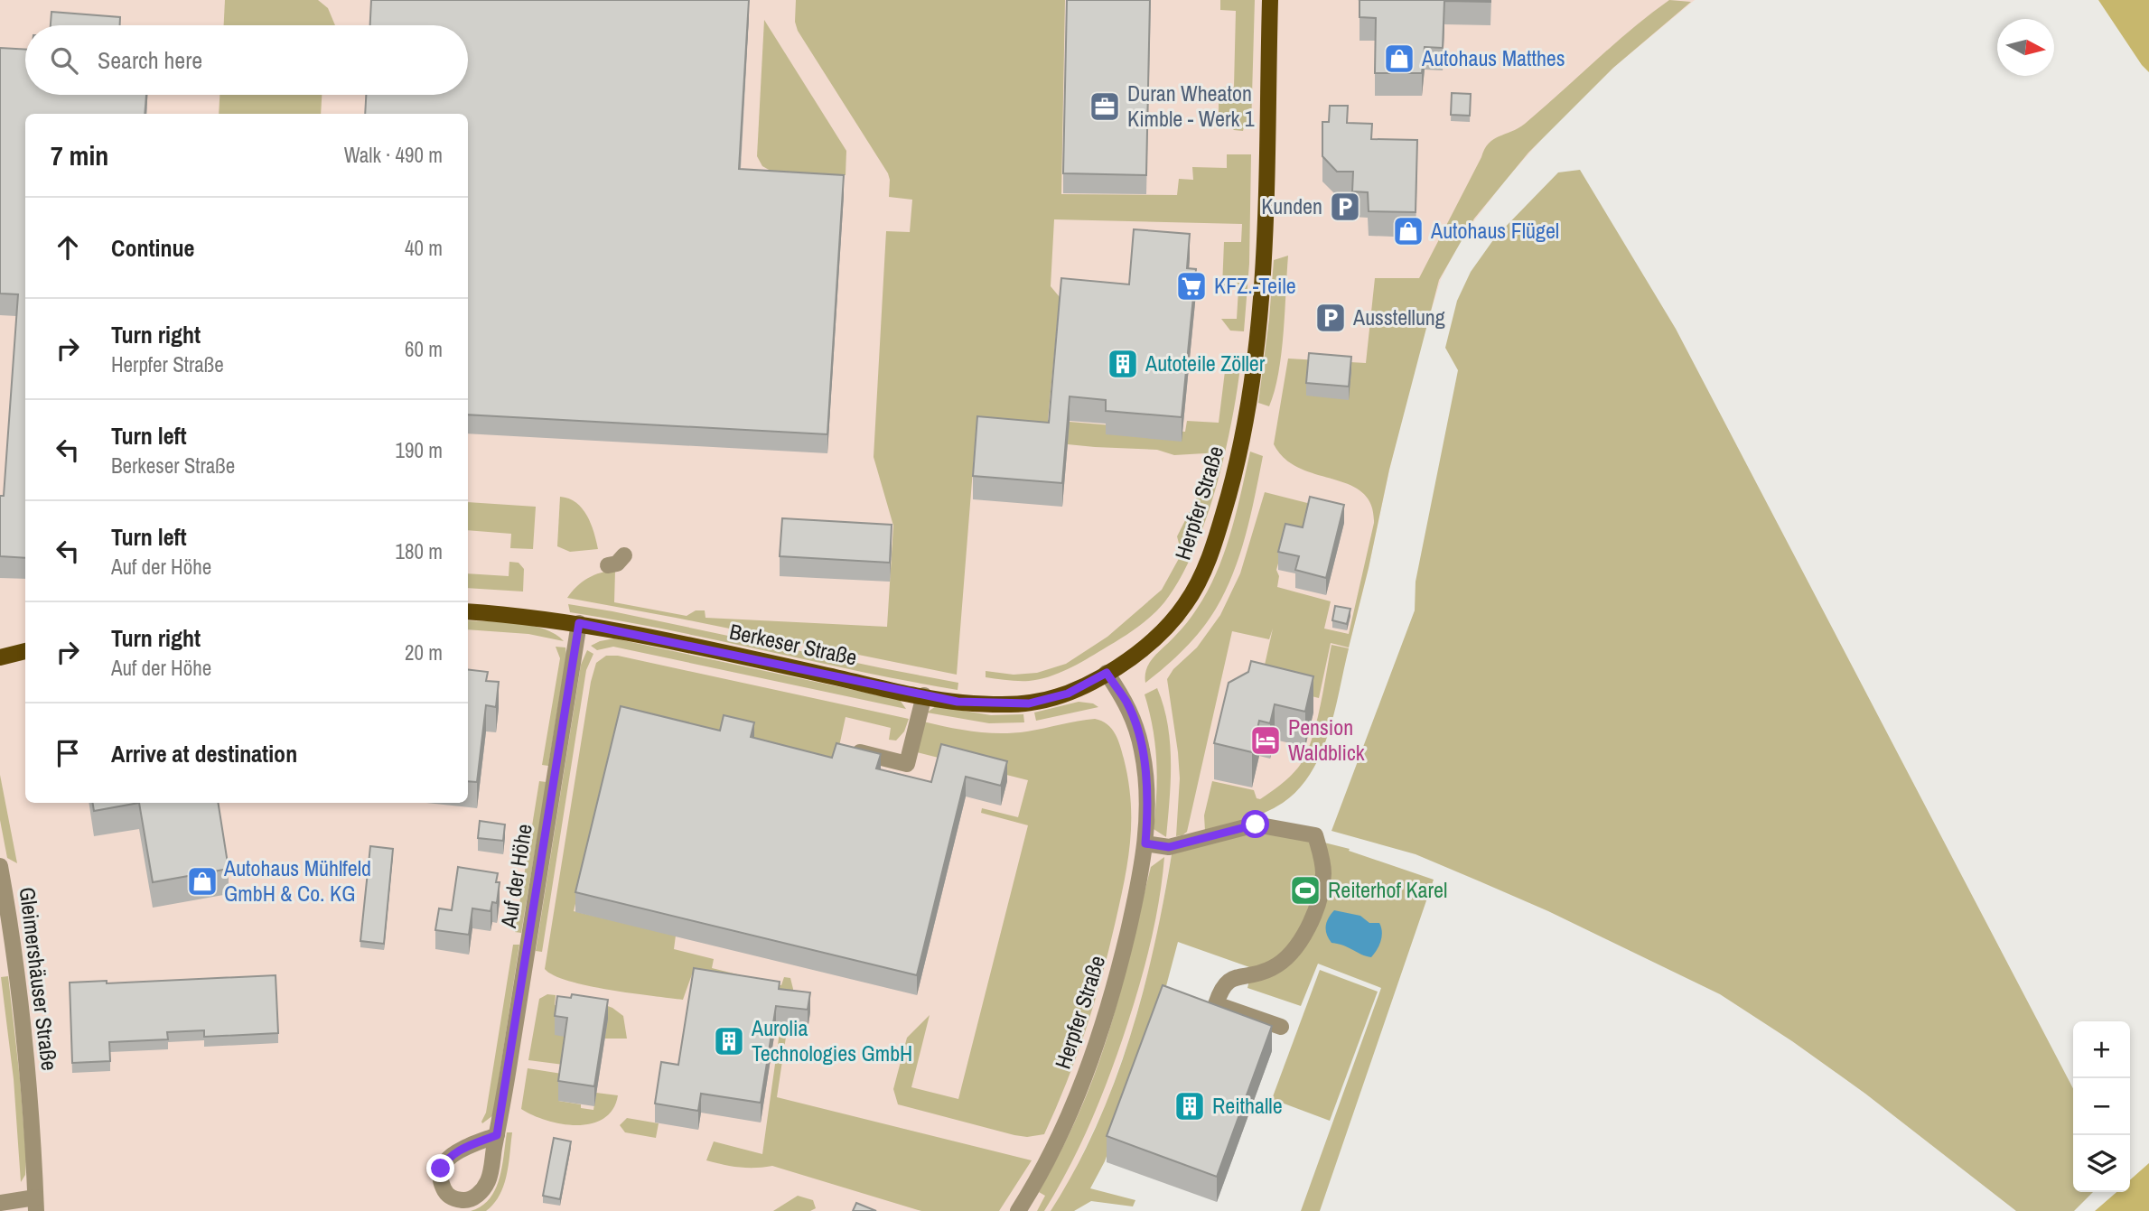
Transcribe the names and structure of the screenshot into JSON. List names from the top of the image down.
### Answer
{
  "streets": {
    "main road": ["Herpfer Straße", "Berkeser Straße"],
    "street": ["Auf der Höhe", "Gleimershäuser Straße"]
  },
  "crossings": [
    ["Herpfer Straße", "Berkeser Straße"],
    ["Berkeser Straße", "Auf der Höhe"]
  ],
  "places": {
    "shop": ["Autohaus Matthes", "Autohaus Flügel", "Autohaus Mühlfeld GmbH & Co. KG"],
    "office": ["Duran Wheaton Kimble - Werk 1"],
    "parking": ["Kunden", "Ausstellung"],
    "supermarket": ["KFZ.-Teile"],
    "building": ["Autoteile Zöller", "Aurolia Technologies GmbH", "Reithalle"],
    "hotel": ["Pension Waldblick"],
    "sports": ["Reiterhof Karel"]
  },
  "north": "right",
  "page": {
    "search": "Search here",
    "heading": ["7 min", "Walk · 490 m"],
    "list": [
      ["Continue", "40 m"],
      ["Turn right", "Herpfer Straße", "60 m"],
      ["Turn left", "Berkeser Straße", "190 m"],
      ["Turn left", "Auf der Höhe", "180 m"],
      ["Turn right", "Auf der Höhe", "20 m"],
      "Arrive at destination"
    ],
    "map_buttons": ["+", "−"]
  }
}
